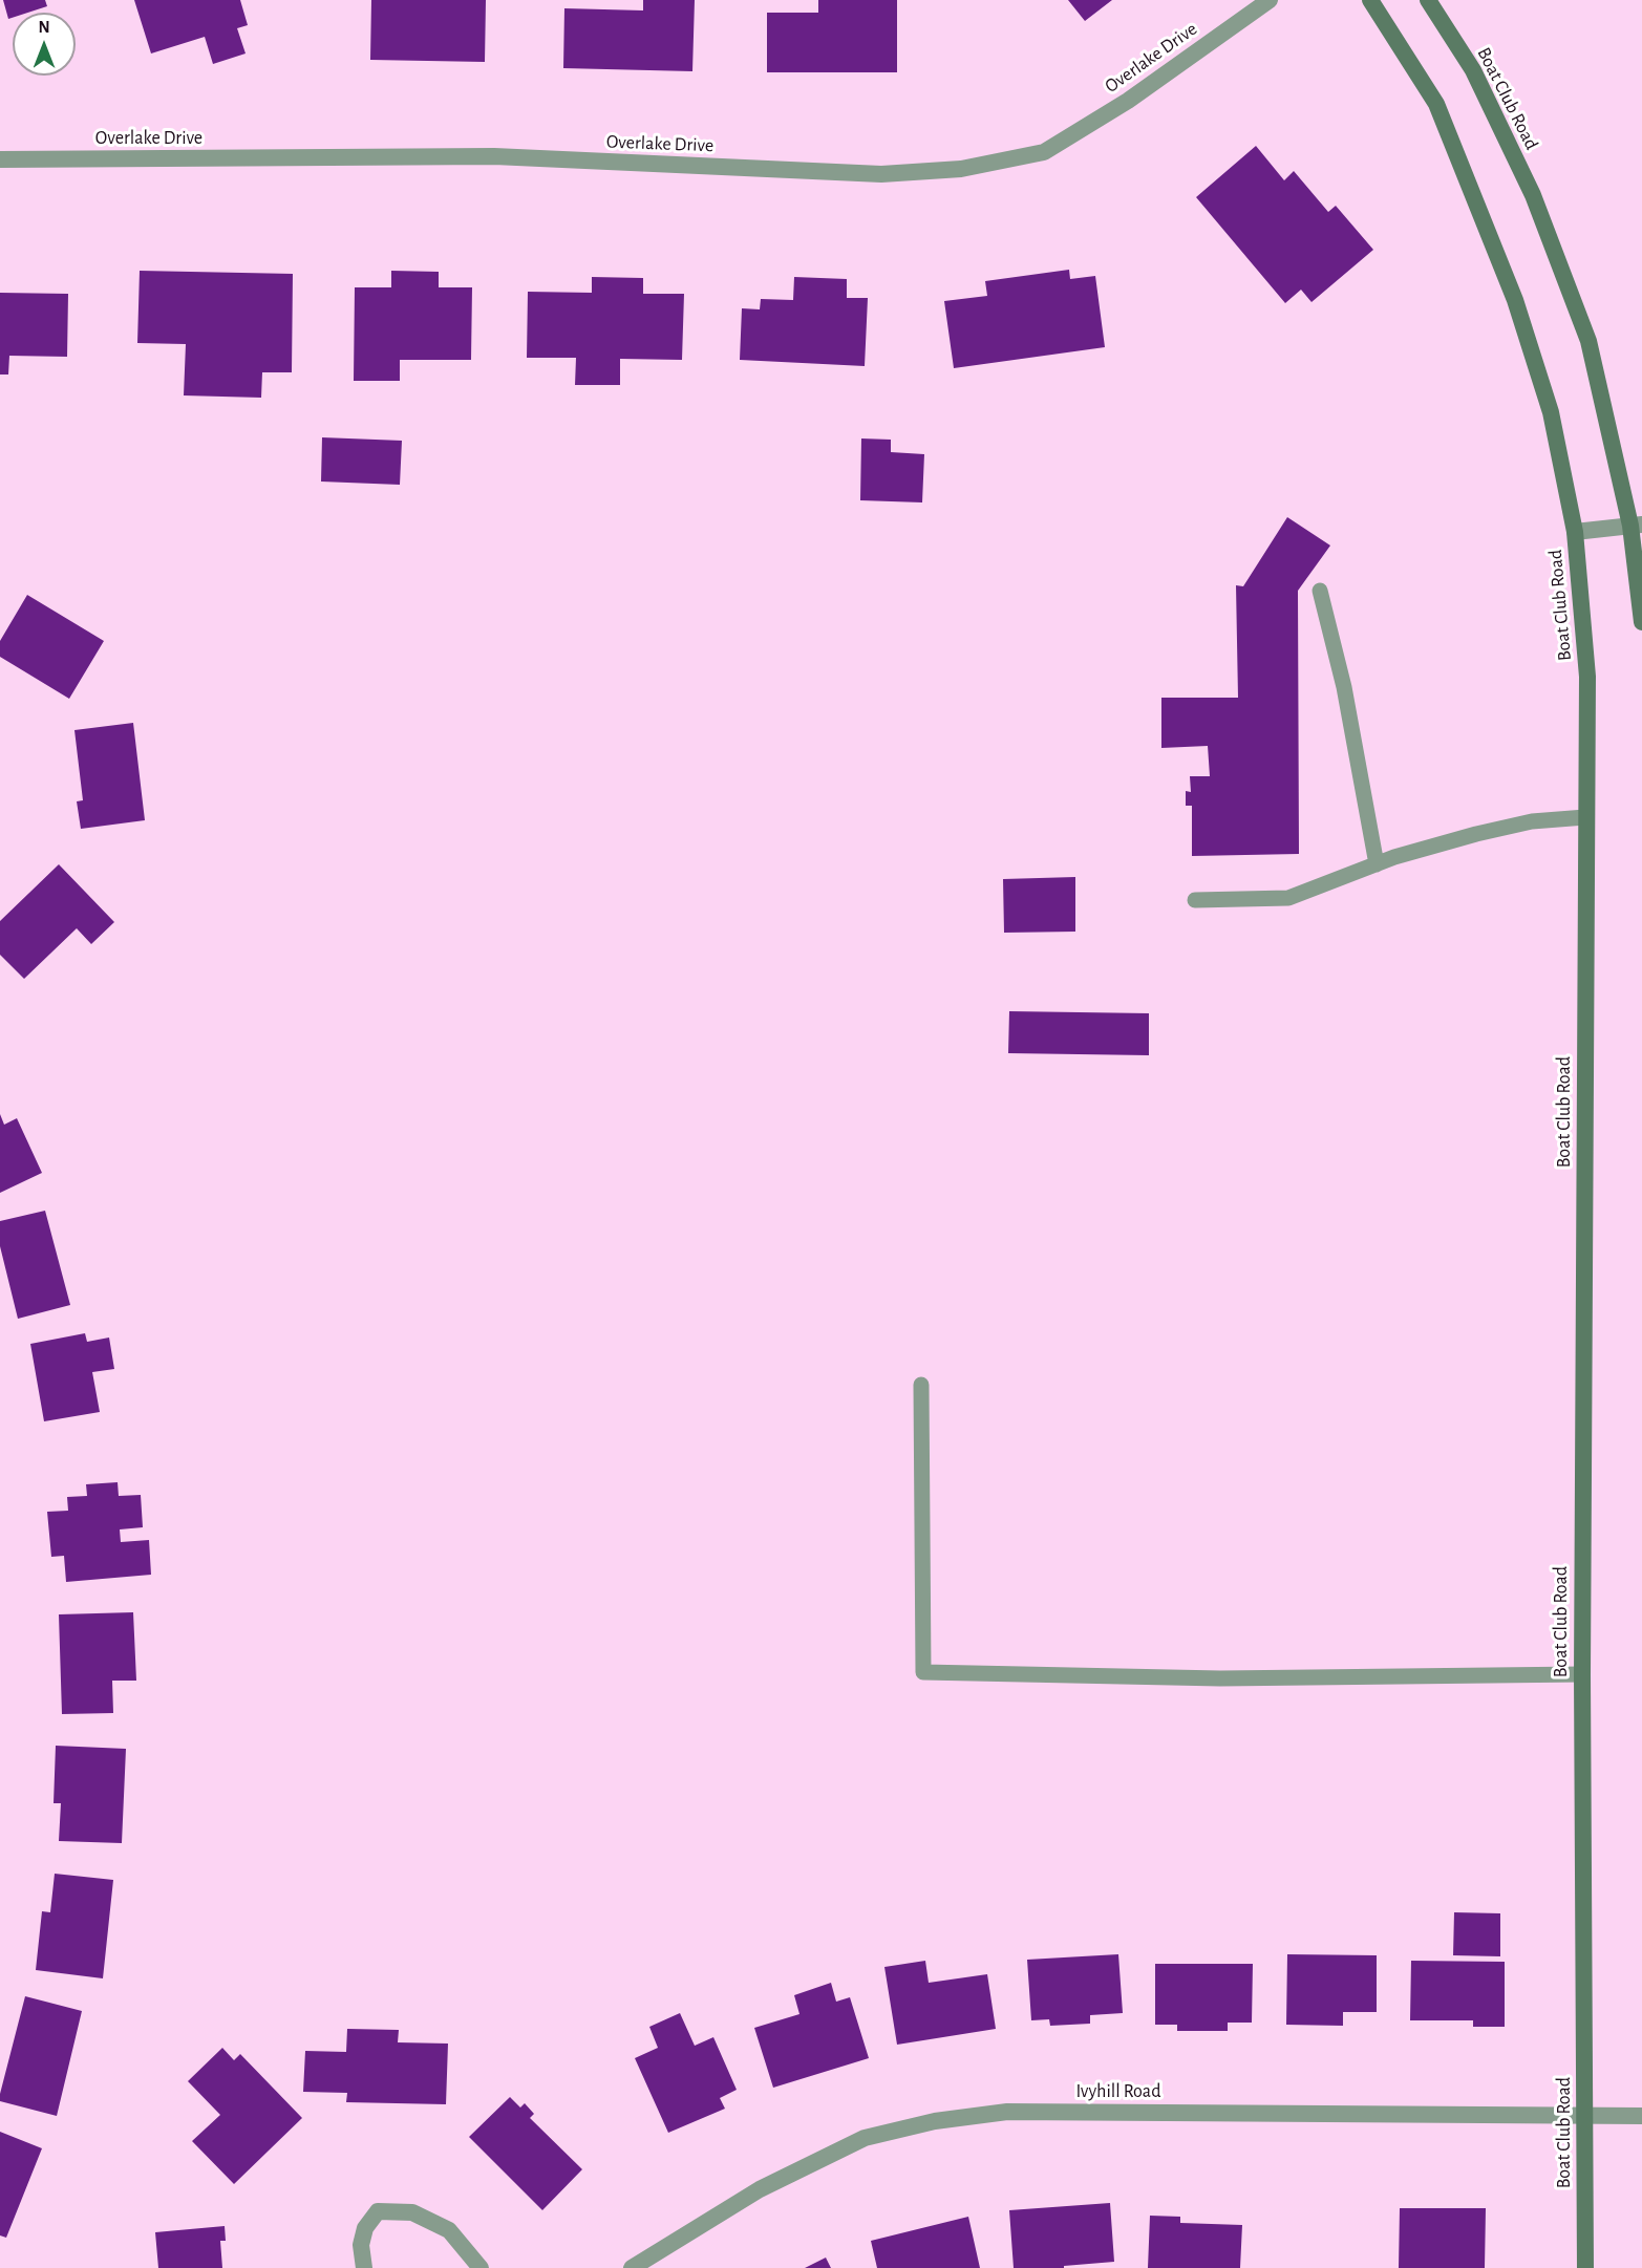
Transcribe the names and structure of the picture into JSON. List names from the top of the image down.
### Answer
{
  "streets": {
    "main road": ["Boat Club Road"],
    "street": ["Overlake Drive", "Ivyhill Road"]
  },
  "crossings": [
    ["Boat Club Road", "Ivyhill Road"]
  ],
  "north": "top"
}
